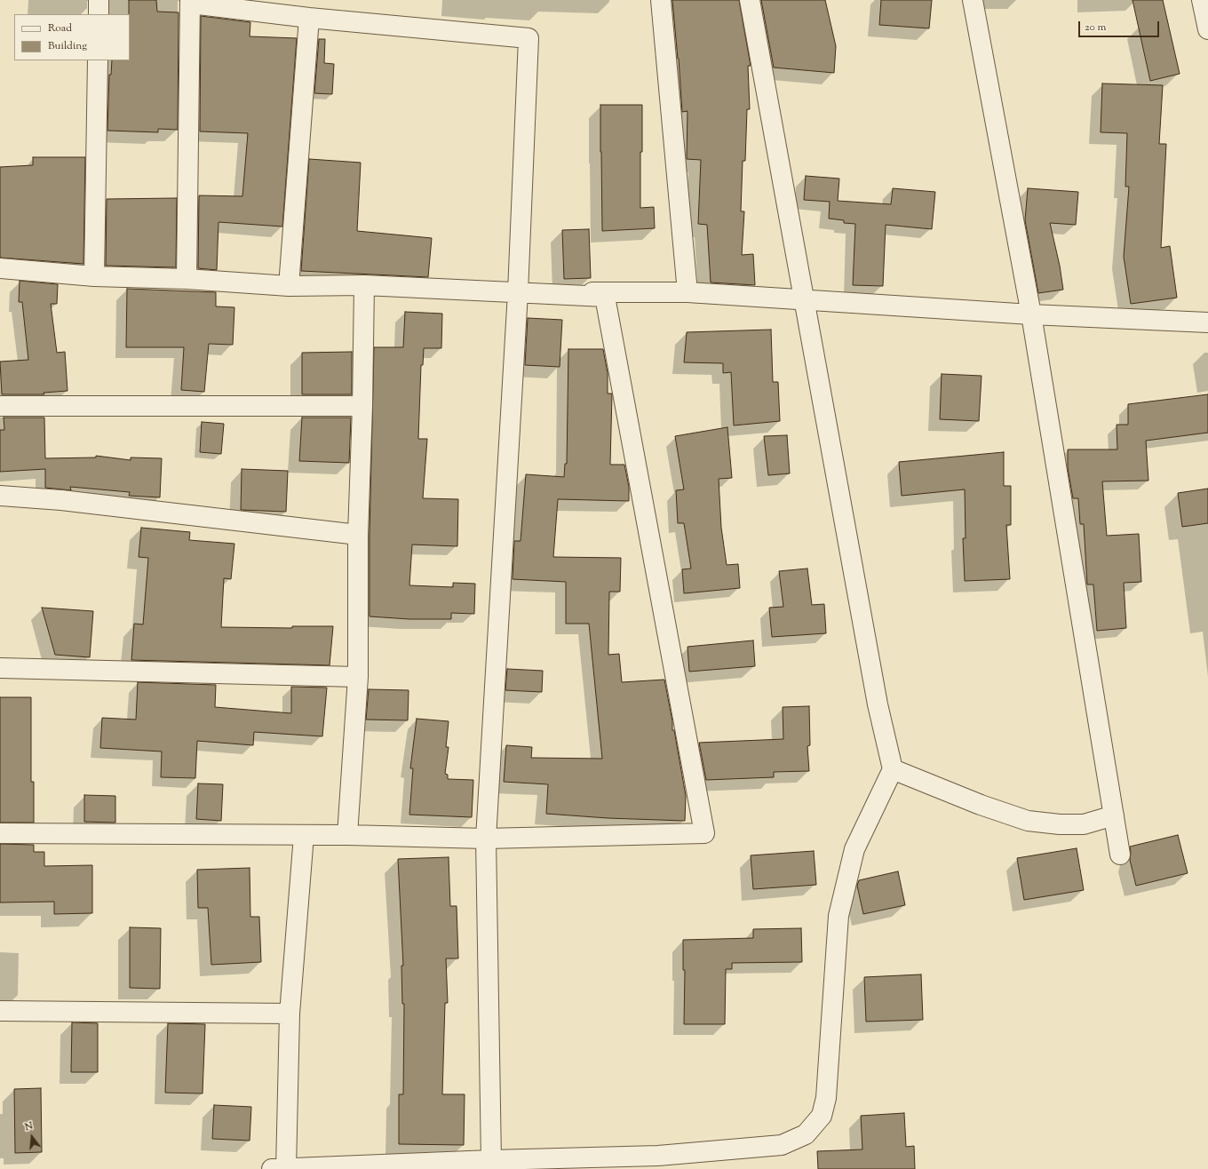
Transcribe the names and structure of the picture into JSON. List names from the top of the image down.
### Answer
{
  "legend": ["Road", "Building"],
  "scale_bar": "20 m",
  "north": "top"
}
